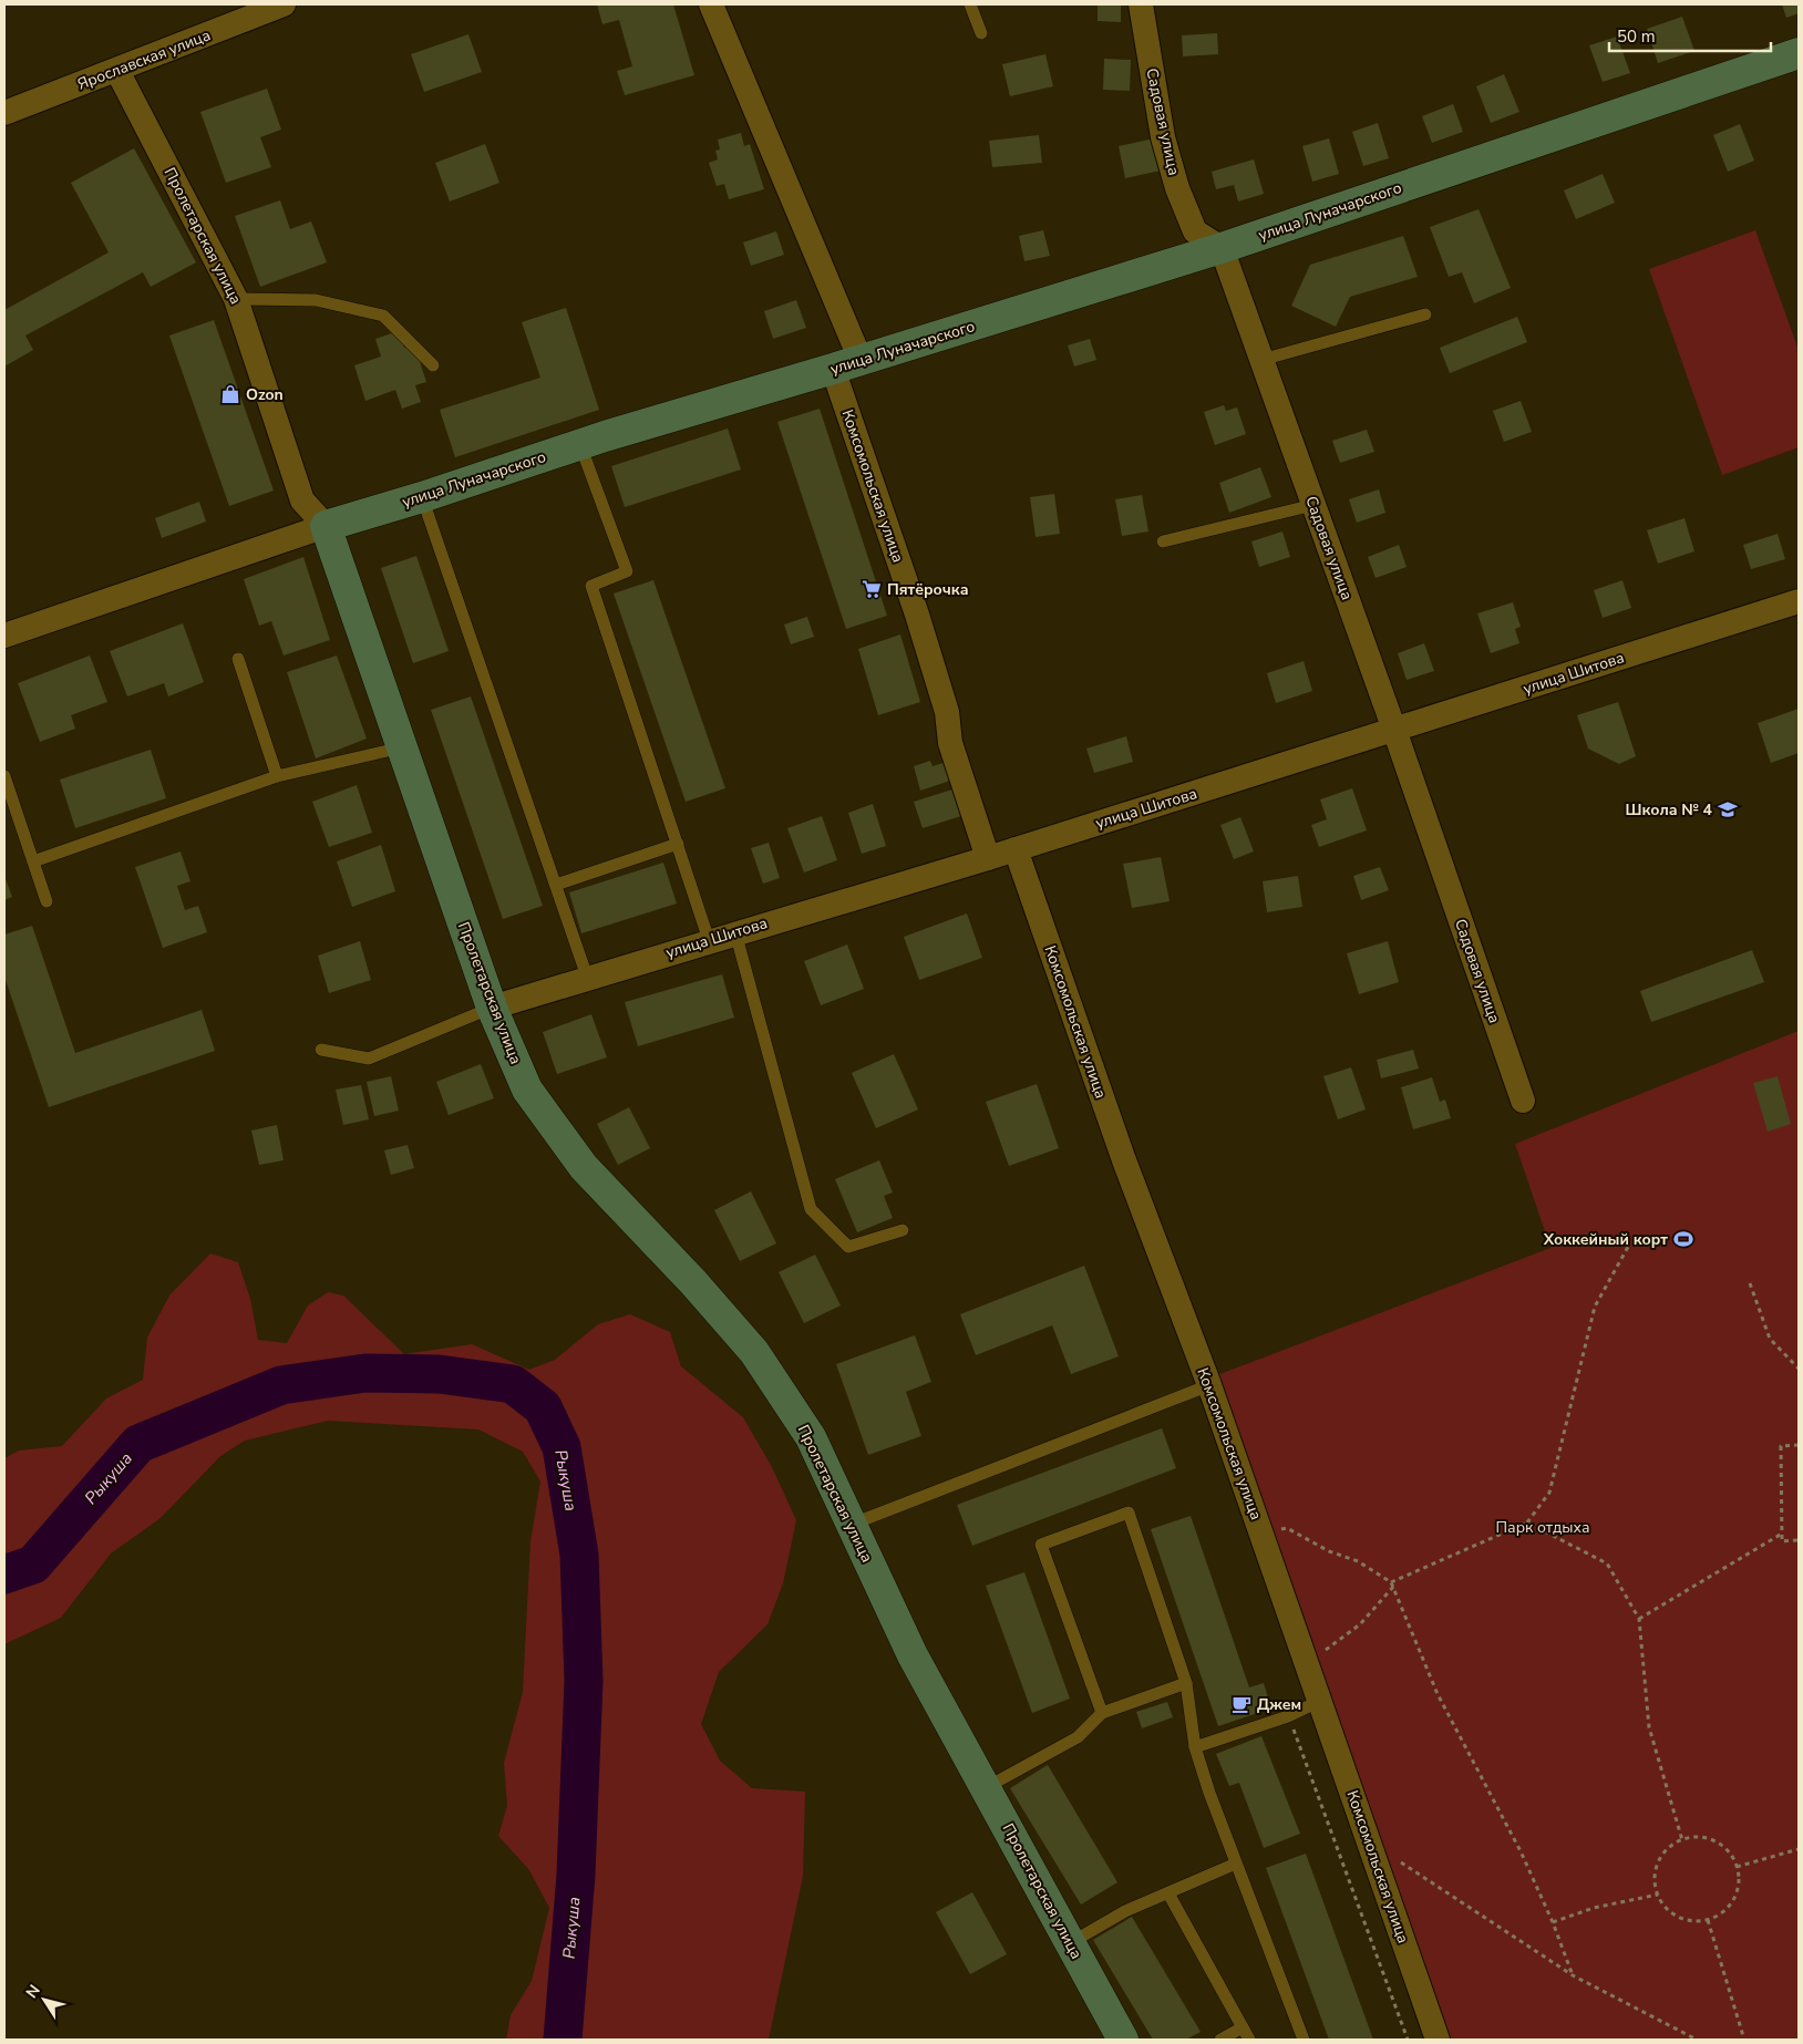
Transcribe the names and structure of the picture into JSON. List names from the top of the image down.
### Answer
{
  "streets": {
    "street": [
      "Ярославская улица",
      "Садовая улица",
      "улица Луначарского",
      "Пролетарская улица",
      "Комсомольская улица",
      "улица Шитова"
    ]
  },
  "crossings": [
    ["Ярославская улица", "Пролетарская улица"],
    ["Садовая улица", "улица Луначарского"],
    ["Садовая улица", "улица Шитова"],
    ["улица Луначарского", "Пролетарская улица"],
    ["улица Луначарского", "Комсомольская улица"],
    ["Пролетарская улица", "улица Шитова"],
    ["Комсомольская улица", "улица Шитова"]
  ],
  "water": ["Рыкуша"],
  "parks": ["Парк отдыха"],
  "places": {
    "shop": ["Ozon"],
    "supermarket": ["Пятёрочка"],
    "school or university": ["Школа № 4"],
    "sports": ["Хоккейный корт"],
    "cafe": ["Джем"]
  },
  "scale_bar": "50 m",
  "north": "top left"
}
